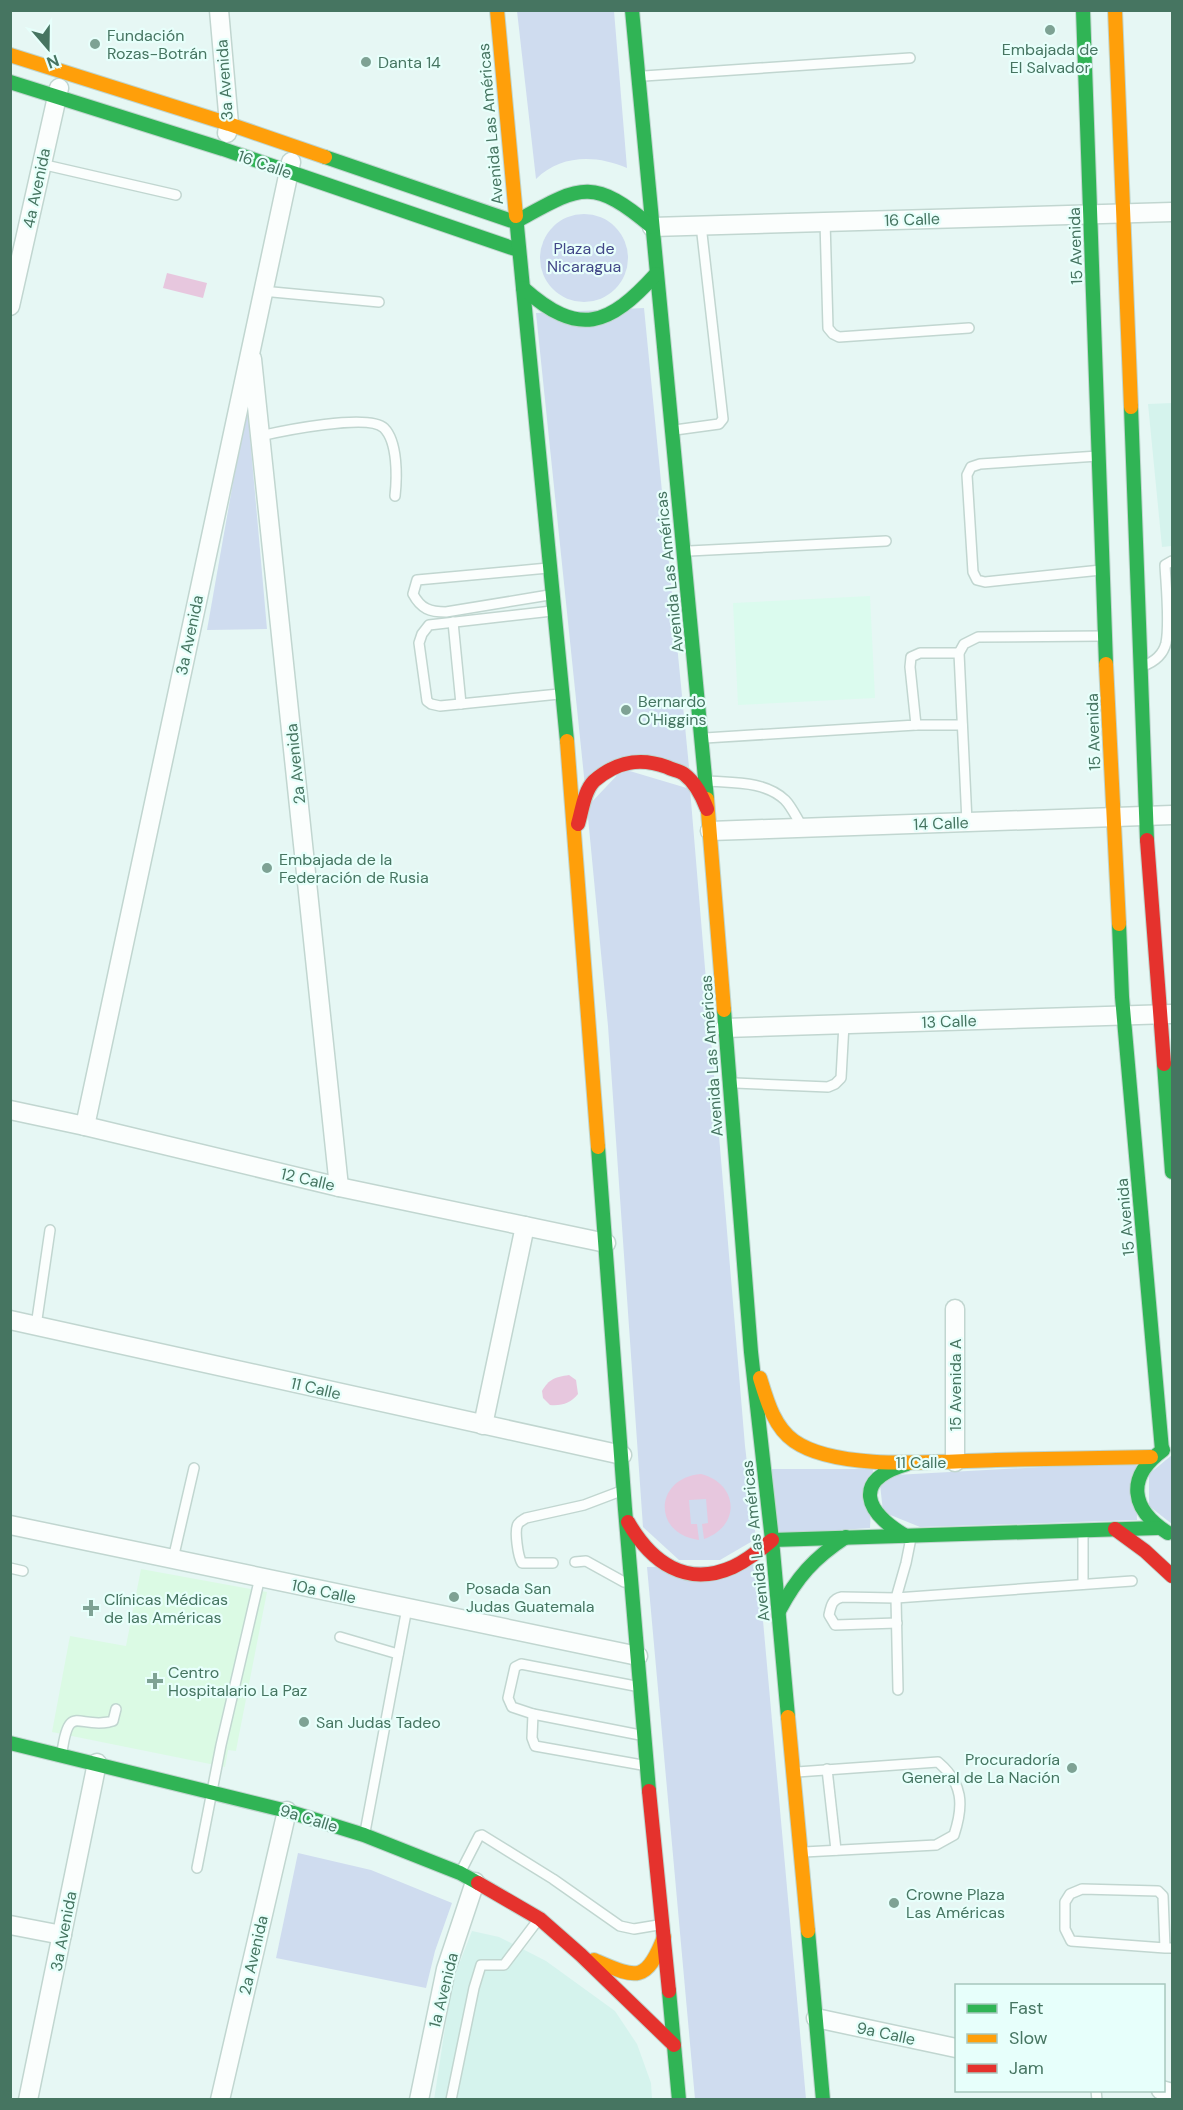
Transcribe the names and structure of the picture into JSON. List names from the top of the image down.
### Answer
{
  "streets": {
    "main road": [
      "Avenida Las Américas",
      "16 Calle",
      "15 Avenida",
      "11 Calle",
      "9a Calle"
    ],
    "street": [
      "3a Avenida",
      "4a Avenida",
      "2a Avenida",
      "14 Calle",
      "13 Calle",
      "12 Calle",
      "15 Avenida A",
      "10a Calle",
      "1a Avenida"
    ]
  },
  "crossings": [
    ["3a Avenida", "16 Calle"],
    ["3a Avenida", "2a Avenida"],
    ["3a Avenida", "12 Calle"],
    ["3a Avenida", "9a Calle"],
    ["Avenida Las Américas", "16 Calle"],
    ["Avenida Las Américas", "14 Calle"],
    ["Avenida Las Américas", "13 Calle"],
    ["Avenida Las Américas", "12 Calle"],
    ["Avenida Las Américas", "11 Calle"],
    ["Avenida Las Américas", "10a Calle"],
    ["Avenida Las Américas", "9a Calle"],
    ["16 Calle", "4a Avenida"],
    ["16 Calle", "15 Avenida"],
    ["15 Avenida", "14 Calle"],
    ["15 Avenida", "13 Calle"],
    ["15 Avenida", "11 Calle"],
    ["2a Avenida", "12 Calle"],
    ["2a Avenida", "9a Calle"],
    ["15 Avenida A", "11 Calle"],
    ["9a Calle", "1a Avenida"]
  ],
  "parks": ["Plaza de Nicaragua"],
  "places": {
    "other": [
      "Embajada de El Salvador",
      "Fundación Rozas-Botrán",
      "Danta 14",
      "Bernardo O'Higgins",
      "Embajada de la Federación de Rusia",
      "Posada San Judas Guatemala",
      "San Judas Tadeo",
      "Procuradoría General de La Nación",
      "Crowne Plaza Las Américas"
    ],
    "health": ["Clínicas Médicas de las Américas", "Centro Hospitalario La Paz"]
  },
  "legend": ["Fast", "Slow", "Jam"],
  "north": "bottom"
}
